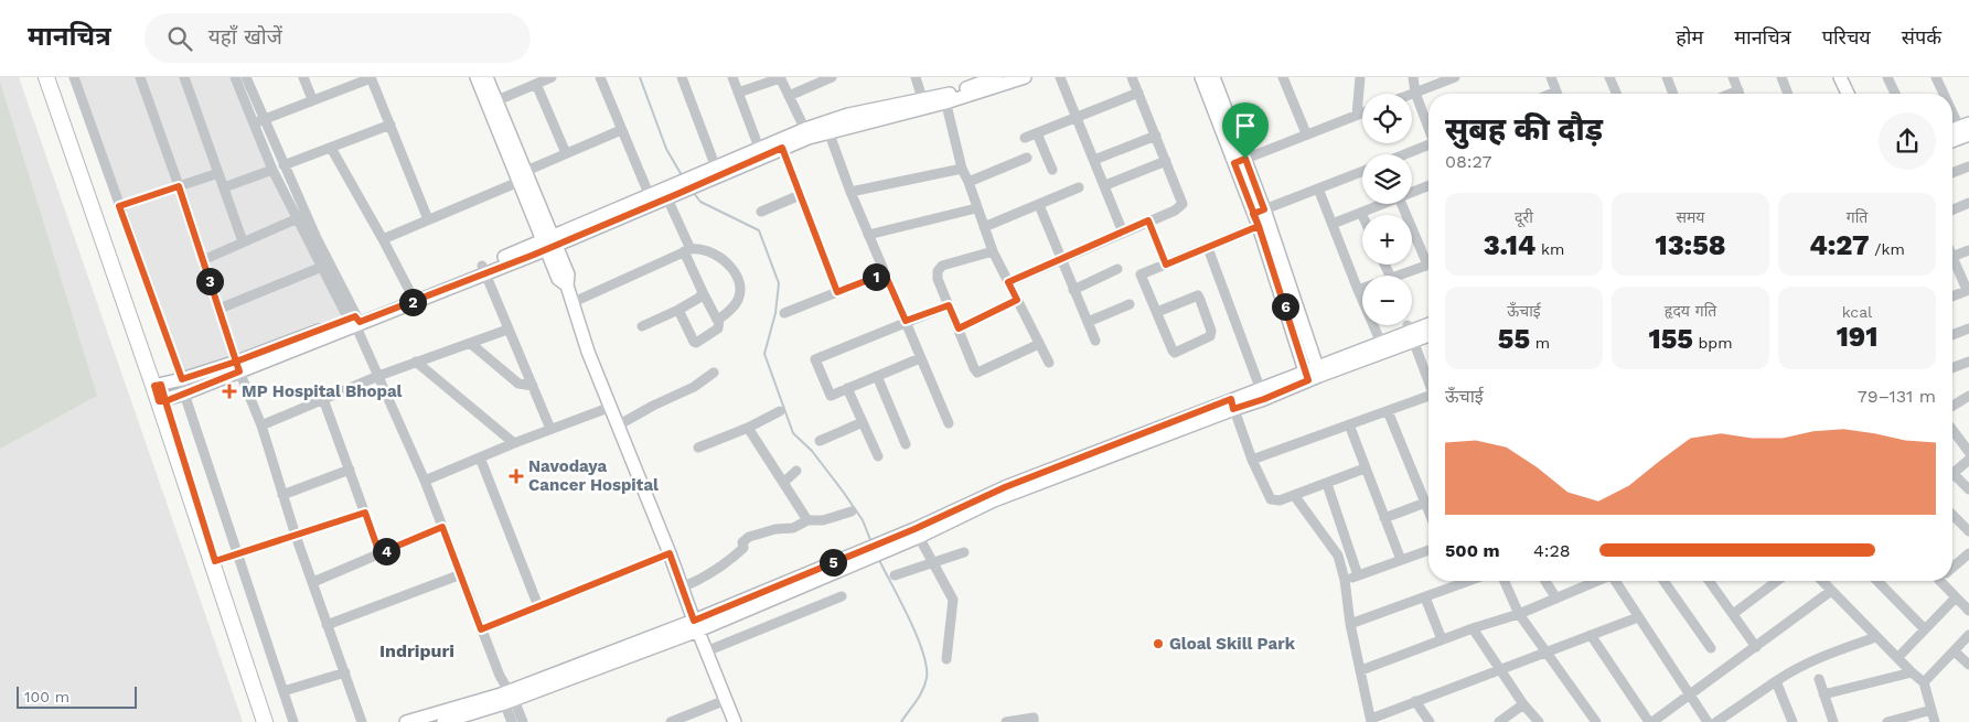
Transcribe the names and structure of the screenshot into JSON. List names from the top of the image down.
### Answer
{
  "districts": ["Indripuri"],
  "places": {
    "health": ["MP Hospital Bhopal", "Navodaya Cancer Hospital"],
    "other": ["Gloal Skill Park"]
  },
  "scale_bar": "100 m",
  "page": {
    "header": "मानचित्र",
    "search": "यहाँ खोजें",
    "nav": [
      "होम",
      "मानचित्र",
      "परिचय",
      "संपर्क"
    ],
    "map_buttons": ["+", "−"],
    "heading": ["सुबह की दौड़", "08:27"],
    "stats": [
      ["दूरी", "3.14 km"],
      ["समय", "13:58"],
      ["गति", "4:27 /km"],
      ["ऊँचाई", "55 m"],
      ["हृदय गति", "155 bpm"],
      ["kcal", "191"]
    ],
    "pins": [
      "1",
      "3",
      "2",
      "6",
      "4",
      "5"
    ],
    "chart": ["ऊँचाई", "79–131 m"],
    "list": [
      {
        "name": "500 m",
        "note": "4:28"
      }
    ],
    "scale": "100 m"
  }
}
